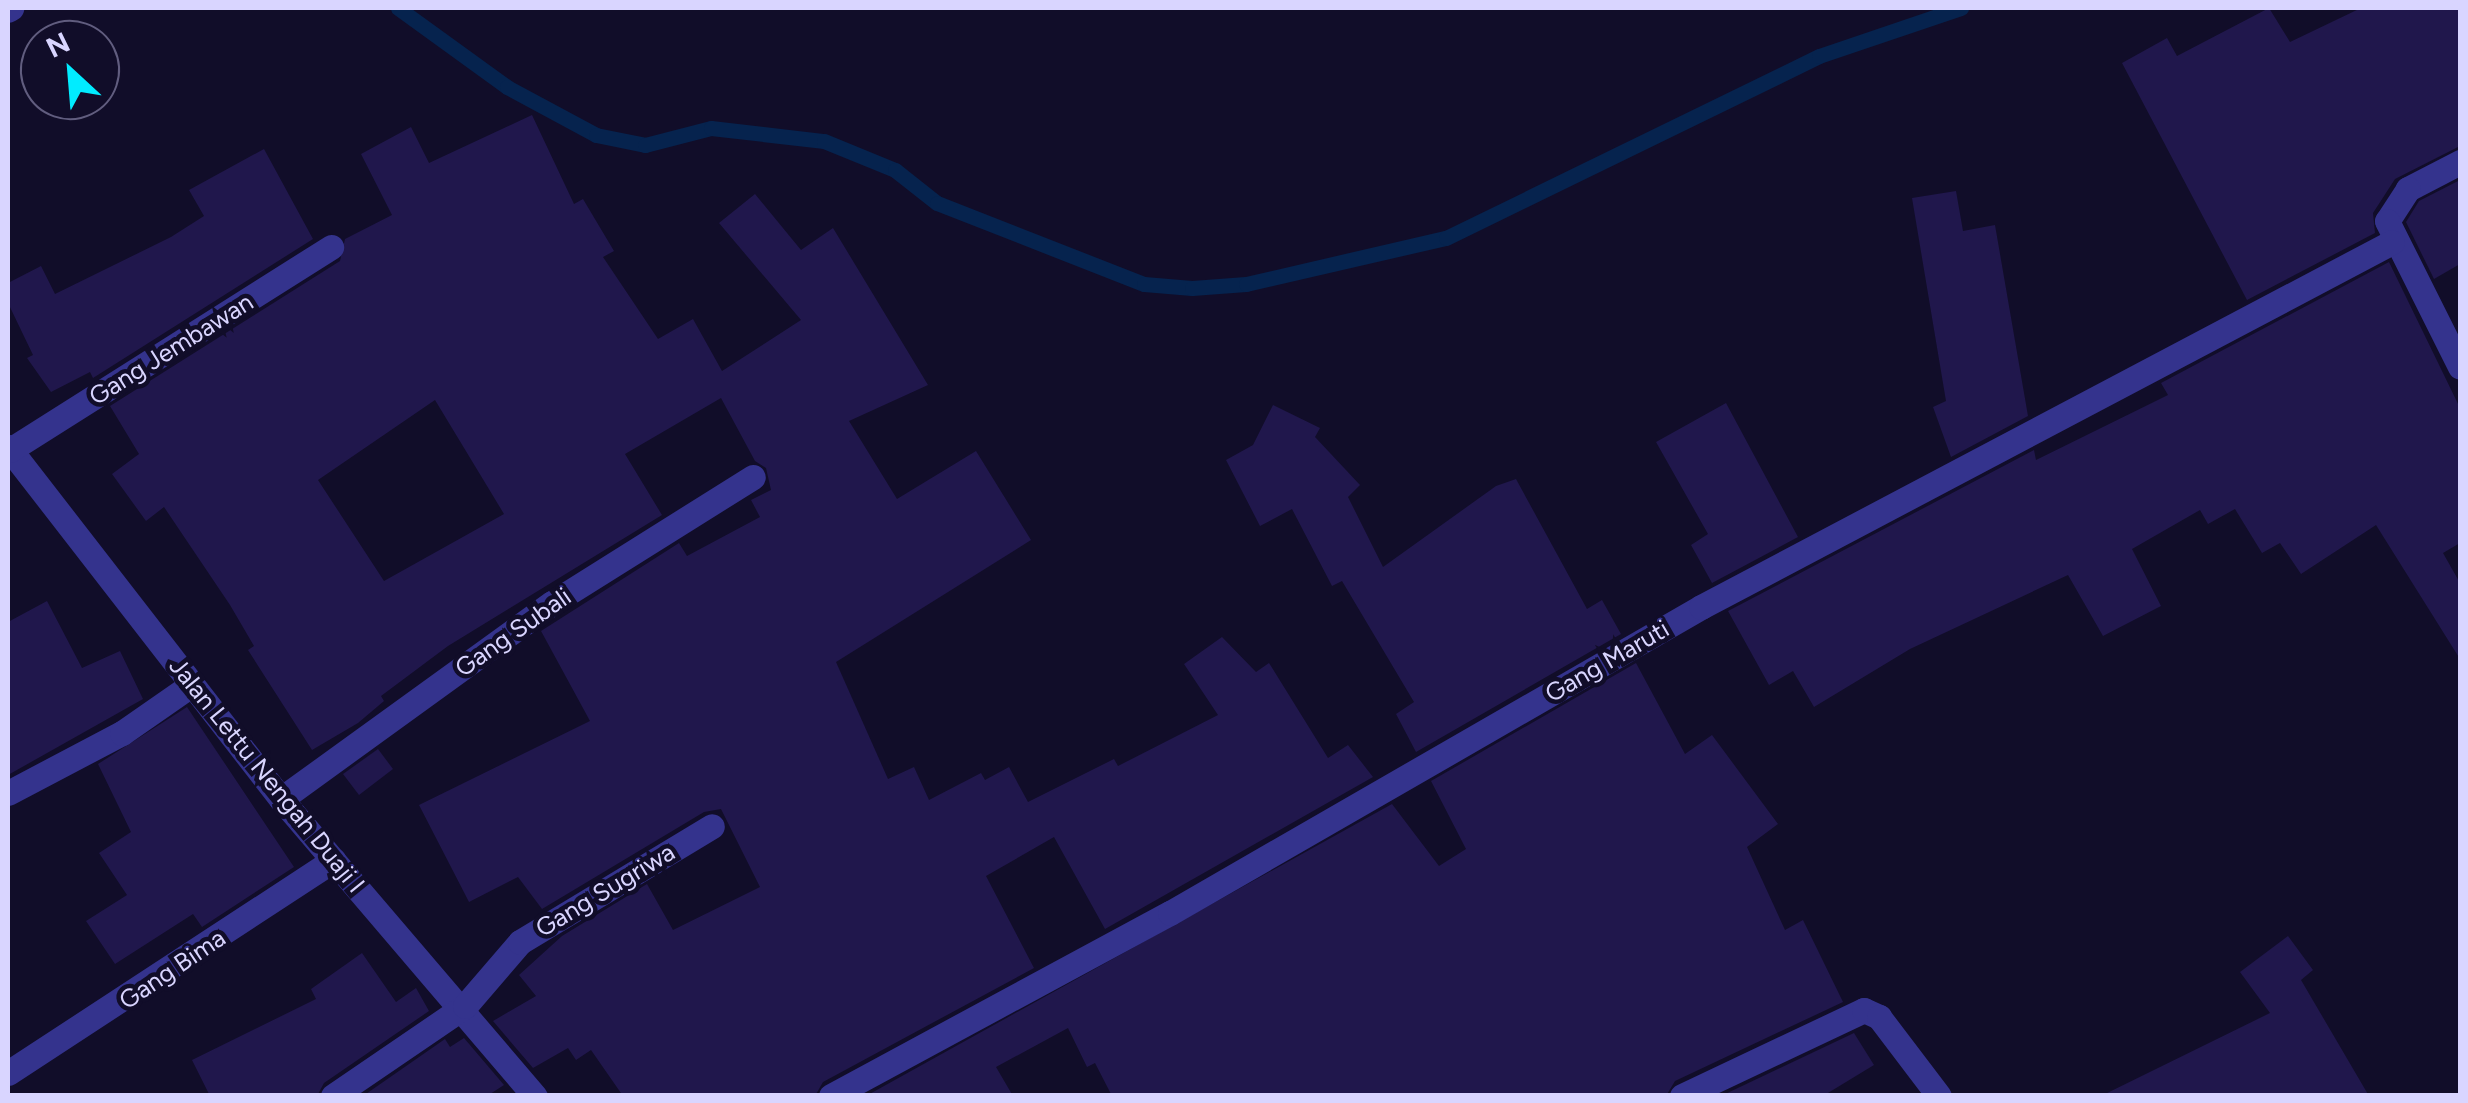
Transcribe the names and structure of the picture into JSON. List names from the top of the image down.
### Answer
{
  "streets": {
    "street": [
      "Gang Jembawan",
      "Gang Subali",
      "Gang Maruti",
      "Jalan Lettu Nengah Duaji I",
      "Gang Sugriwa",
      "Gang Bima"
    ]
  },
  "crossings": [
    ["Gang Jembawan", "Jalan Lettu Nengah Duaji I"],
    ["Gang Subali", "Jalan Lettu Nengah Duaji I"],
    ["Jalan Lettu Nengah Duaji I", "Gang Sugriwa"],
    ["Jalan Lettu Nengah Duaji I", "Gang Bima"]
  ],
  "north": "top left"
}
